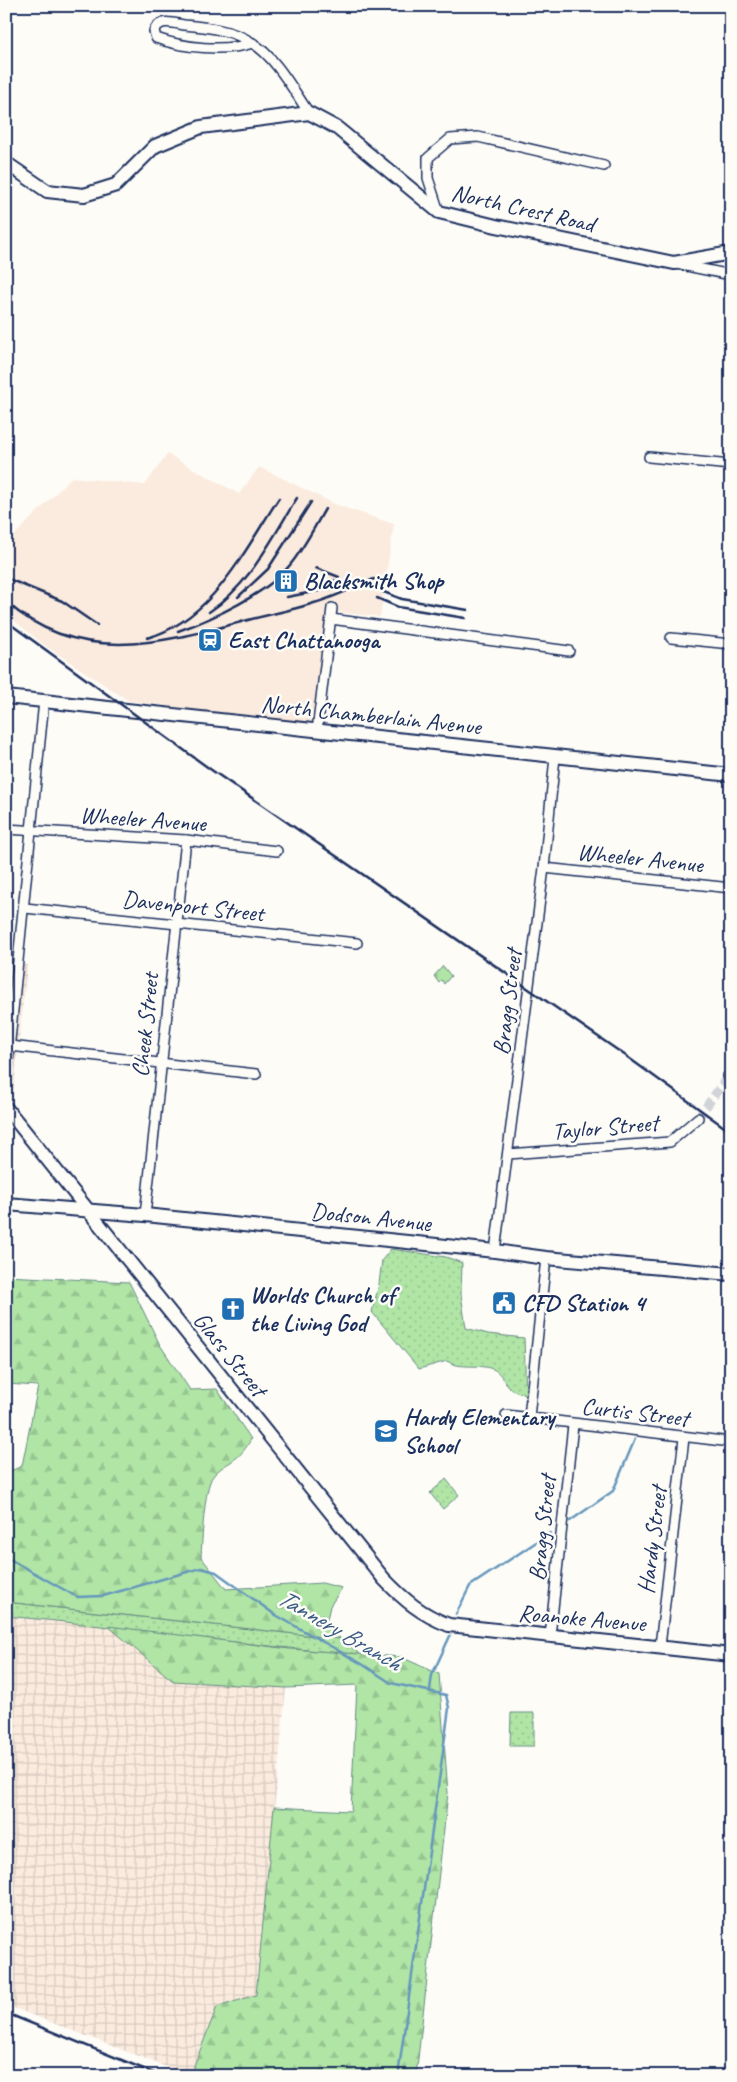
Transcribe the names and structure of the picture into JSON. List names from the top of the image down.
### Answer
{
  "streets": {
    "street": [
      "North Crest Road",
      "North Chamberlain Avenue",
      "Wheeler Avenue",
      "Davenport Street",
      "Bragg Street",
      "Cheek Street",
      "Taylor Street",
      "Dodson Avenue",
      "Glass Street",
      "Curtis Street",
      "Hardy Street",
      "Roanoke Avenue"
    ]
  },
  "crossings": [
    ["North Chamberlain Avenue", "Bragg Street"],
    ["Wheeler Avenue", "Bragg Street"],
    ["Wheeler Avenue", "Cheek Street"],
    ["Davenport Street", "Cheek Street"],
    ["Bragg Street", "Taylor Street"],
    ["Bragg Street", "Dodson Avenue"],
    ["Bragg Street", "Curtis Street"],
    ["Bragg Street", "Roanoke Avenue"],
    ["Cheek Street", "Dodson Avenue"],
    ["Dodson Avenue", "Glass Street"],
    ["Glass Street", "Roanoke Avenue"],
    ["Curtis Street", "Hardy Street"],
    ["Hardy Street", "Roanoke Avenue"]
  ],
  "water": ["Tannery Branch"],
  "places": {
    "building": ["Blacksmith Shop"],
    "station": ["East Chattanooga"],
    "public building": ["CFD Station 4"],
    "church": ["Worlds Church of the Living God"],
    "school or university": ["Hardy Elementary School"]
  }
}
